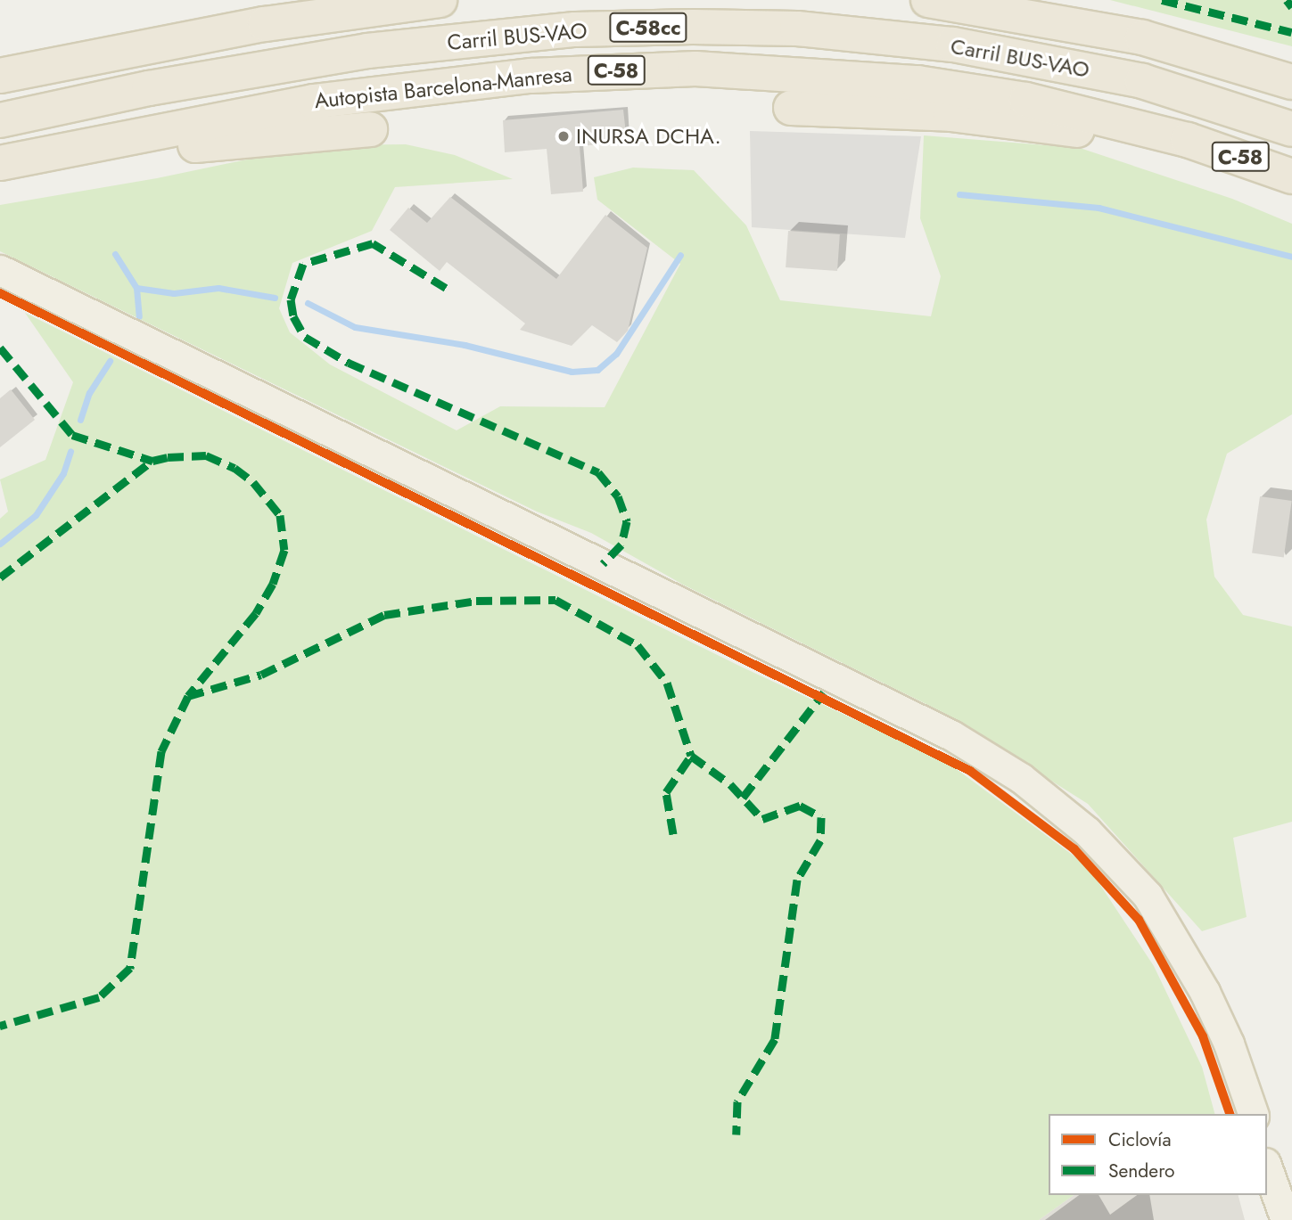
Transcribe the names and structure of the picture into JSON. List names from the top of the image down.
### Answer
{
  "streets": {
    "highway": [
      "C-58cc",
      "Carril BUS-VAO",
      "C-58",
      "Autopista Barcelona-Manresa"
    ]
  },
  "places": ["INURSA DCHA."],
  "legend": ["Ciclovía", "Sendero"]
}
